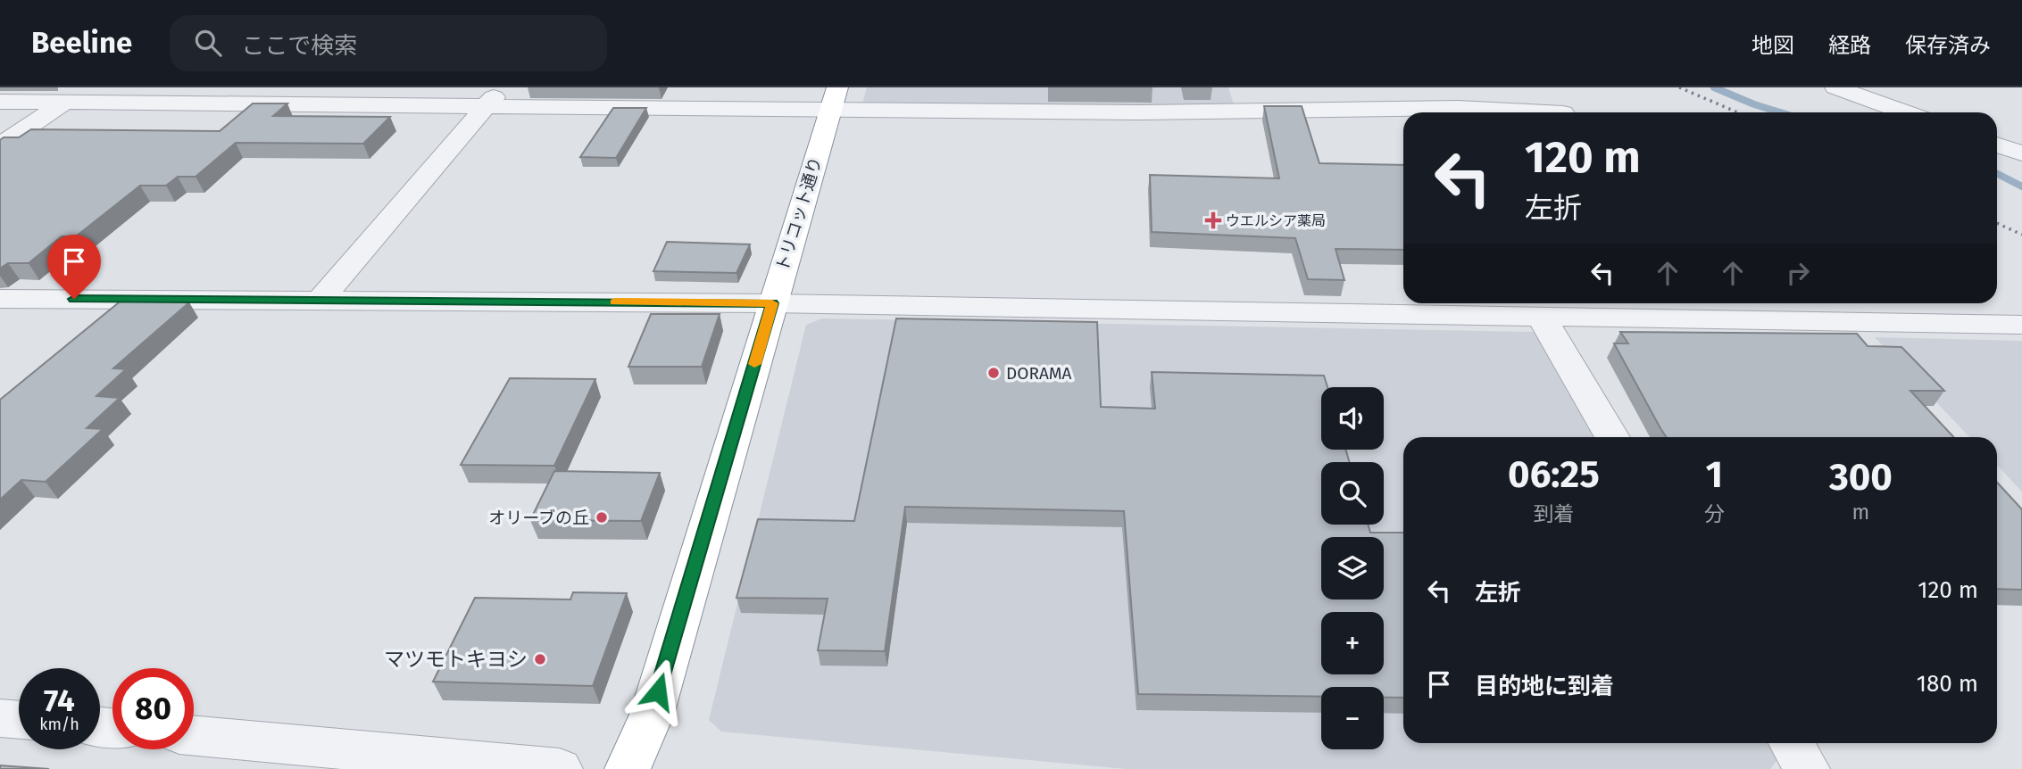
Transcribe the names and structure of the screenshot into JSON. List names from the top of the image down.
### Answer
{
  "streets": {
    "highway": ["トリコット通り"]
  },
  "places": {
    "health": ["ウエルシア薬局"],
    "other": ["DORAMA", "オリーブの丘", "マツモトキヨシ"]
  },
  "page": {
    "header": "Beeline",
    "search": "ここで検索",
    "nav": ["地図", "経路", "保存済み"],
    "turn": ["120 m", "左折"],
    "map_buttons": ["+", "−"],
    "eta": [
      "06:25",
      "到着",
      "1",
      "分",
      "300",
      "m"
    ],
    "list": [
      {
        "name": "左折",
        "value": "120 m"
      },
      {
        "name": "目的地に到着",
        "value": "180 m"
      }
    ],
    "speed": "74 km/h",
    "limit": "80"
  }
}
